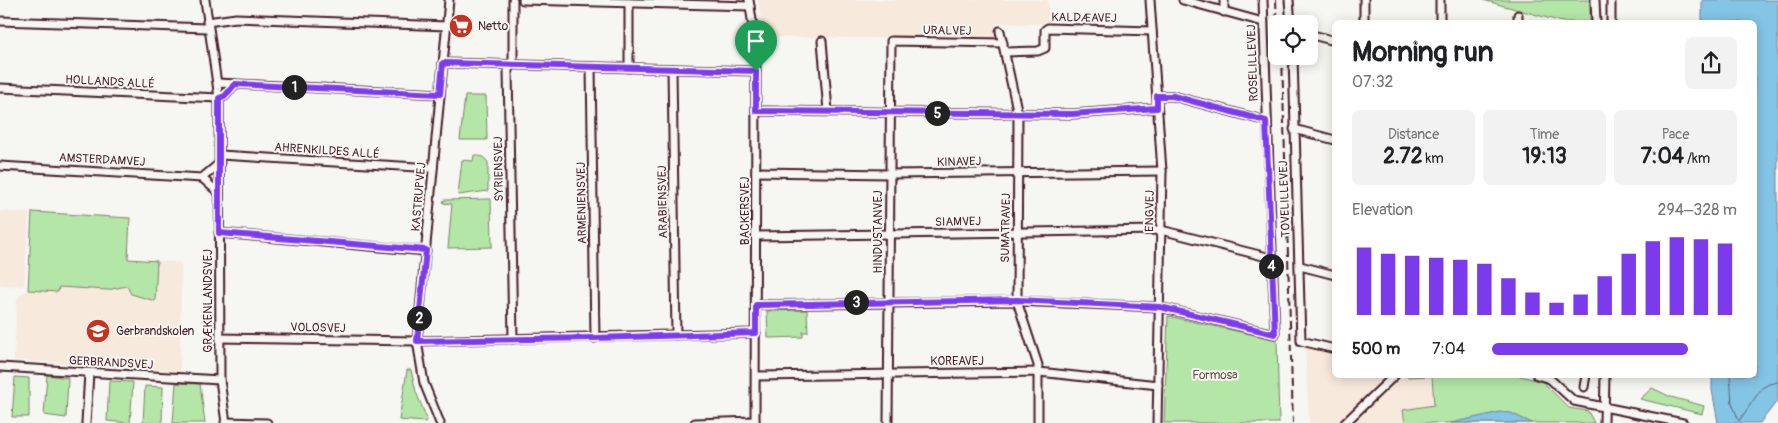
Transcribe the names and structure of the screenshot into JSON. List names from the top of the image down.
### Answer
{
  "streets": {
    "street": [
      "KALDÆAVEJ",
      "URALVEJ",
      "ROSELILLEVEJ",
      "HOLLANDS ALLÉ",
      "AHRENKILDES ALLÉ",
      "AMSTERDAMVEJ",
      "KINAVEJ",
      "SYRIENSVEJ",
      "KASTRUPVEJ",
      "TOVELILLEVEJ",
      "ARABIENSVEJ",
      "ARMENIENSVEJ",
      "BACKERSVEJ",
      "ENGVEJ",
      "SIAMVEJ",
      "SUMATRAVEJ",
      "HINDUSTANVEJ",
      "GRÆKENLANDSVEJ",
      "VOLOSVEJ",
      "KOREAVEJ",
      "GERBRANDSVEJ"
    ]
  },
  "crossings": [
    ["KALDÆAVEJ", "ENGVEJ"],
    ["KALDÆAVEJ", "SUMATRAVEJ"],
    ["URALVEJ", "SUMATRAVEJ"],
    ["URALVEJ", "HINDUSTANVEJ"],
    ["ROSELILLEVEJ", "ENGVEJ"],
    ["ROSELILLEVEJ", "SIAMVEJ"],
    ["HOLLANDS ALLÉ", "GRÆKENLANDSVEJ"],
    ["AHRENKILDES ALLÉ", "KASTRUPVEJ"],
    ["AHRENKILDES ALLÉ", "GRÆKENLANDSVEJ"],
    ["KINAVEJ", "BACKERSVEJ"],
    ["KINAVEJ", "ENGVEJ"],
    ["KINAVEJ", "SUMATRAVEJ"],
    ["KINAVEJ", "HINDUSTANVEJ"],
    ["SYRIENSVEJ", "VOLOSVEJ"],
    ["KASTRUPVEJ", "VOLOSVEJ"],
    ["ARABIENSVEJ", "VOLOSVEJ"],
    ["ARMENIENSVEJ", "VOLOSVEJ"],
    ["BACKERSVEJ", "SIAMVEJ"],
    ["BACKERSVEJ", "VOLOSVEJ"],
    ["BACKERSVEJ", "KOREAVEJ"],
    ["ENGVEJ", "SIAMVEJ"],
    ["ENGVEJ", "KOREAVEJ"],
    ["SIAMVEJ", "SUMATRAVEJ"],
    ["SIAMVEJ", "HINDUSTANVEJ"],
    ["SUMATRAVEJ", "KOREAVEJ"],
    ["HINDUSTANVEJ", "KOREAVEJ"],
    ["GRÆKENLANDSVEJ", "VOLOSVEJ"],
    ["GRÆKENLANDSVEJ", "GERBRANDSVEJ"]
  ],
  "parks": ["Formosa"],
  "places": {
    "supermarket": ["Netto"],
    "school or university": ["Gerbrandskolen"]
  },
  "page": {
    "heading": ["Morning run", "07:32"],
    "pins": [
      "1",
      "5",
      "4",
      "3",
      "2"
    ],
    "stats": [
      ["Distance", "2.72 km"],
      ["Time", "19:13"],
      ["Pace", "7:04 /km"]
    ],
    "chart": ["Elevation", "294–328 m"],
    "list": [
      {
        "name": "500 m",
        "note": "7:04"
      }
    ]
  }
}
